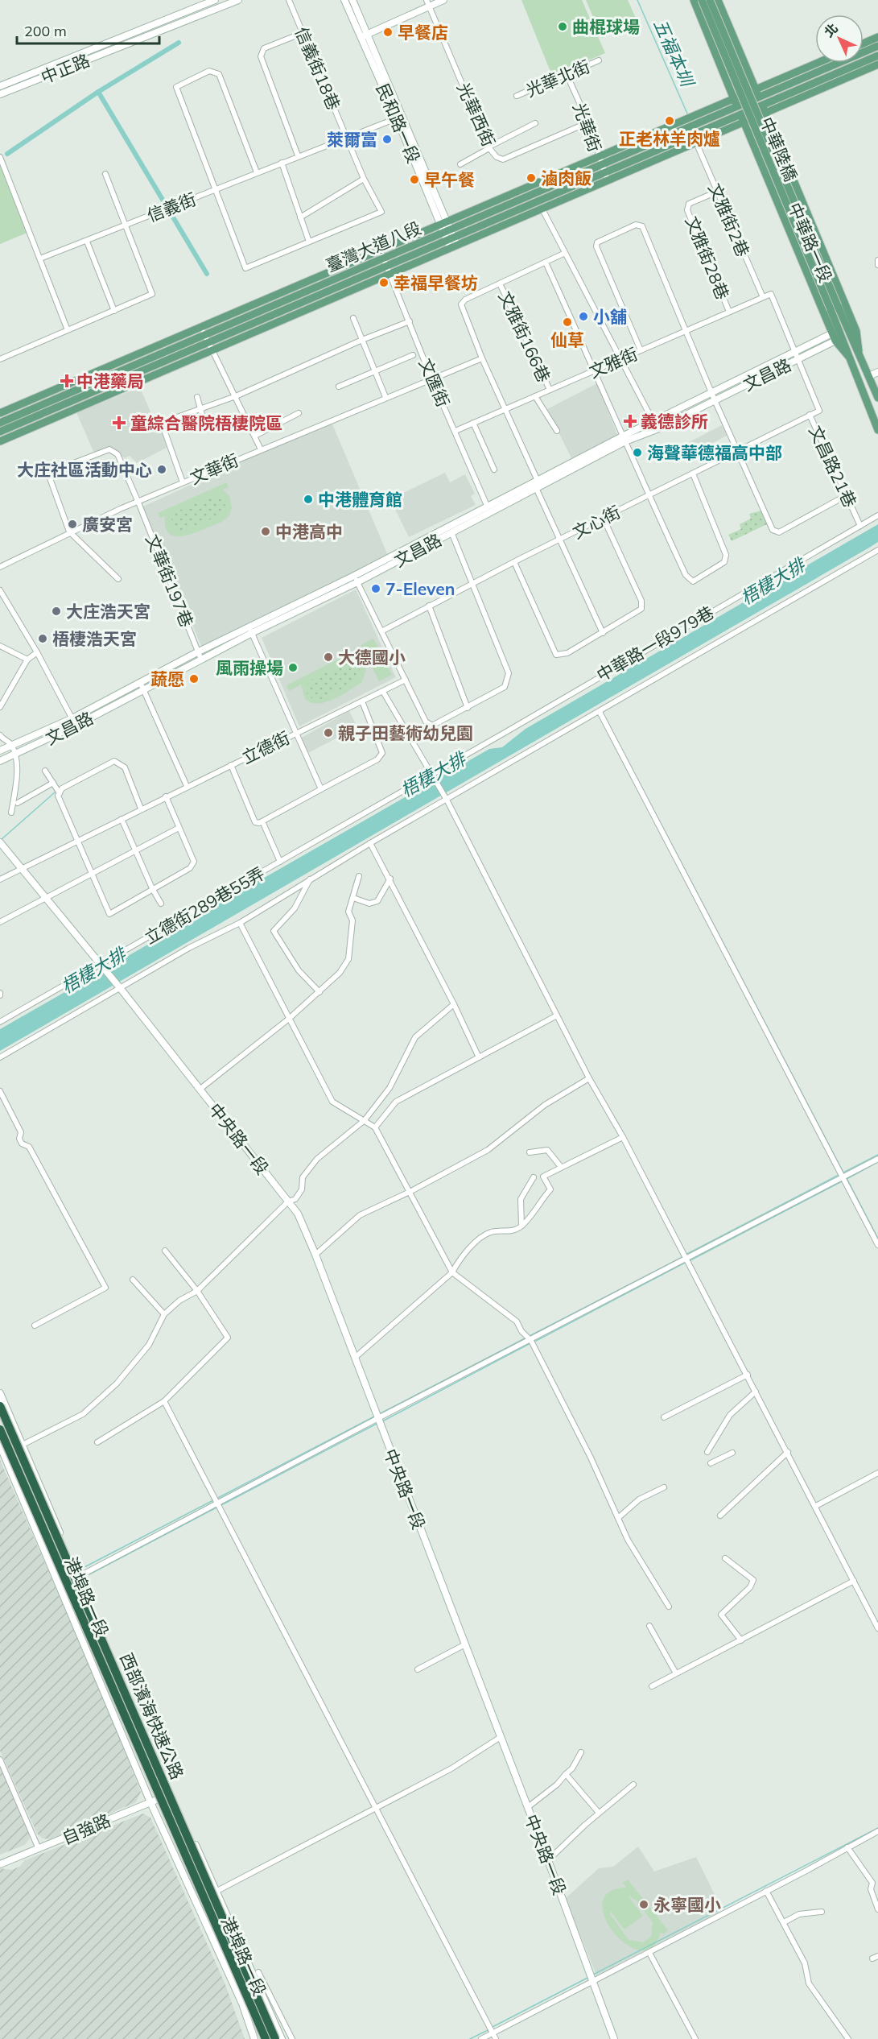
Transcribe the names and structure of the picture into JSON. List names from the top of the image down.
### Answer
{
  "streets": {
    "highway": ["西部濱海快速公路"],
    "main road": ["中華陸橋", "中華路一段", "臺灣大道八段"],
    "street": [
      "中正路",
      "信義街18巷",
      "光華北街",
      "光華西街",
      "民和路一段",
      "光華街",
      "信義街",
      "文雅街2巷",
      "文雅街28巷",
      "文雅街166巷",
      "文雅街",
      "文昌路",
      "文匯街",
      "文昌路21巷",
      "文華街",
      "文心街",
      "文華街197巷",
      "中華路一段979巷",
      "立德街",
      "立德街289巷55弄",
      "中央路一段",
      "港埠路一段",
      "自強路"
    ]
  },
  "crossings": [
    ["信義街18巷", "信義街"],
    ["光華北街", "光華街"],
    ["光華西街", "光華街"],
    ["民和路一段", "信義街"],
    ["民和路一段", "臺灣大道八段"],
    ["光華街", "臺灣大道八段"],
    ["中華陸橋", "中華路一段"],
    ["文雅街2巷", "臺灣大道八段"],
    ["文雅街2巷", "文雅街28巷"],
    ["文雅街2巷", "文雅街"],
    ["中華路一段", "臺灣大道八段"],
    ["中華路一段", "文昌路"],
    ["臺灣大道八段", "文匯街"],
    ["文雅街28巷", "文雅街"],
    ["文雅街166巷", "文雅街"],
    ["文雅街", "文昌路"],
    ["文雅街", "文匯街"],
    ["文昌路", "文匯街"],
    ["文昌路", "文昌路21巷"],
    ["文昌路", "文華街197巷"],
    ["文匯街", "文華街"],
    ["文昌路21巷", "文心街"],
    ["文昌路21巷", "中華路一段979巷"],
    ["文華街", "文華街197巷"],
    ["立德街289巷55弄", "中央路一段"],
    ["港埠路一段", "自強路"]
  ],
  "water": ["五福本圳", "梧棲大排"],
  "places": {
    "other": [
      "曲棍球場",
      "早餐店",
      "正老林羊肉爐",
      "萊爾富",
      "滷肉飯",
      "早午餐",
      "幸福早餐坊",
      "小舖",
      "仙草",
      "海聲華德福高中部",
      "大庄社區活動中心",
      "中港體育館",
      "廣安宮",
      "中港高中",
      "7-Eleven",
      "大庄浩天宮",
      "梧棲浩天宮",
      "大德國小",
      "風雨操場",
      "蔬愿",
      "親子田藝術幼兒園",
      "永寧國小"
    ],
    "health": ["中港藥局", "義德診所", "童綜合醫院梧棲院區"]
  },
  "scale_bar": "200 m",
  "north": "top left"
}
